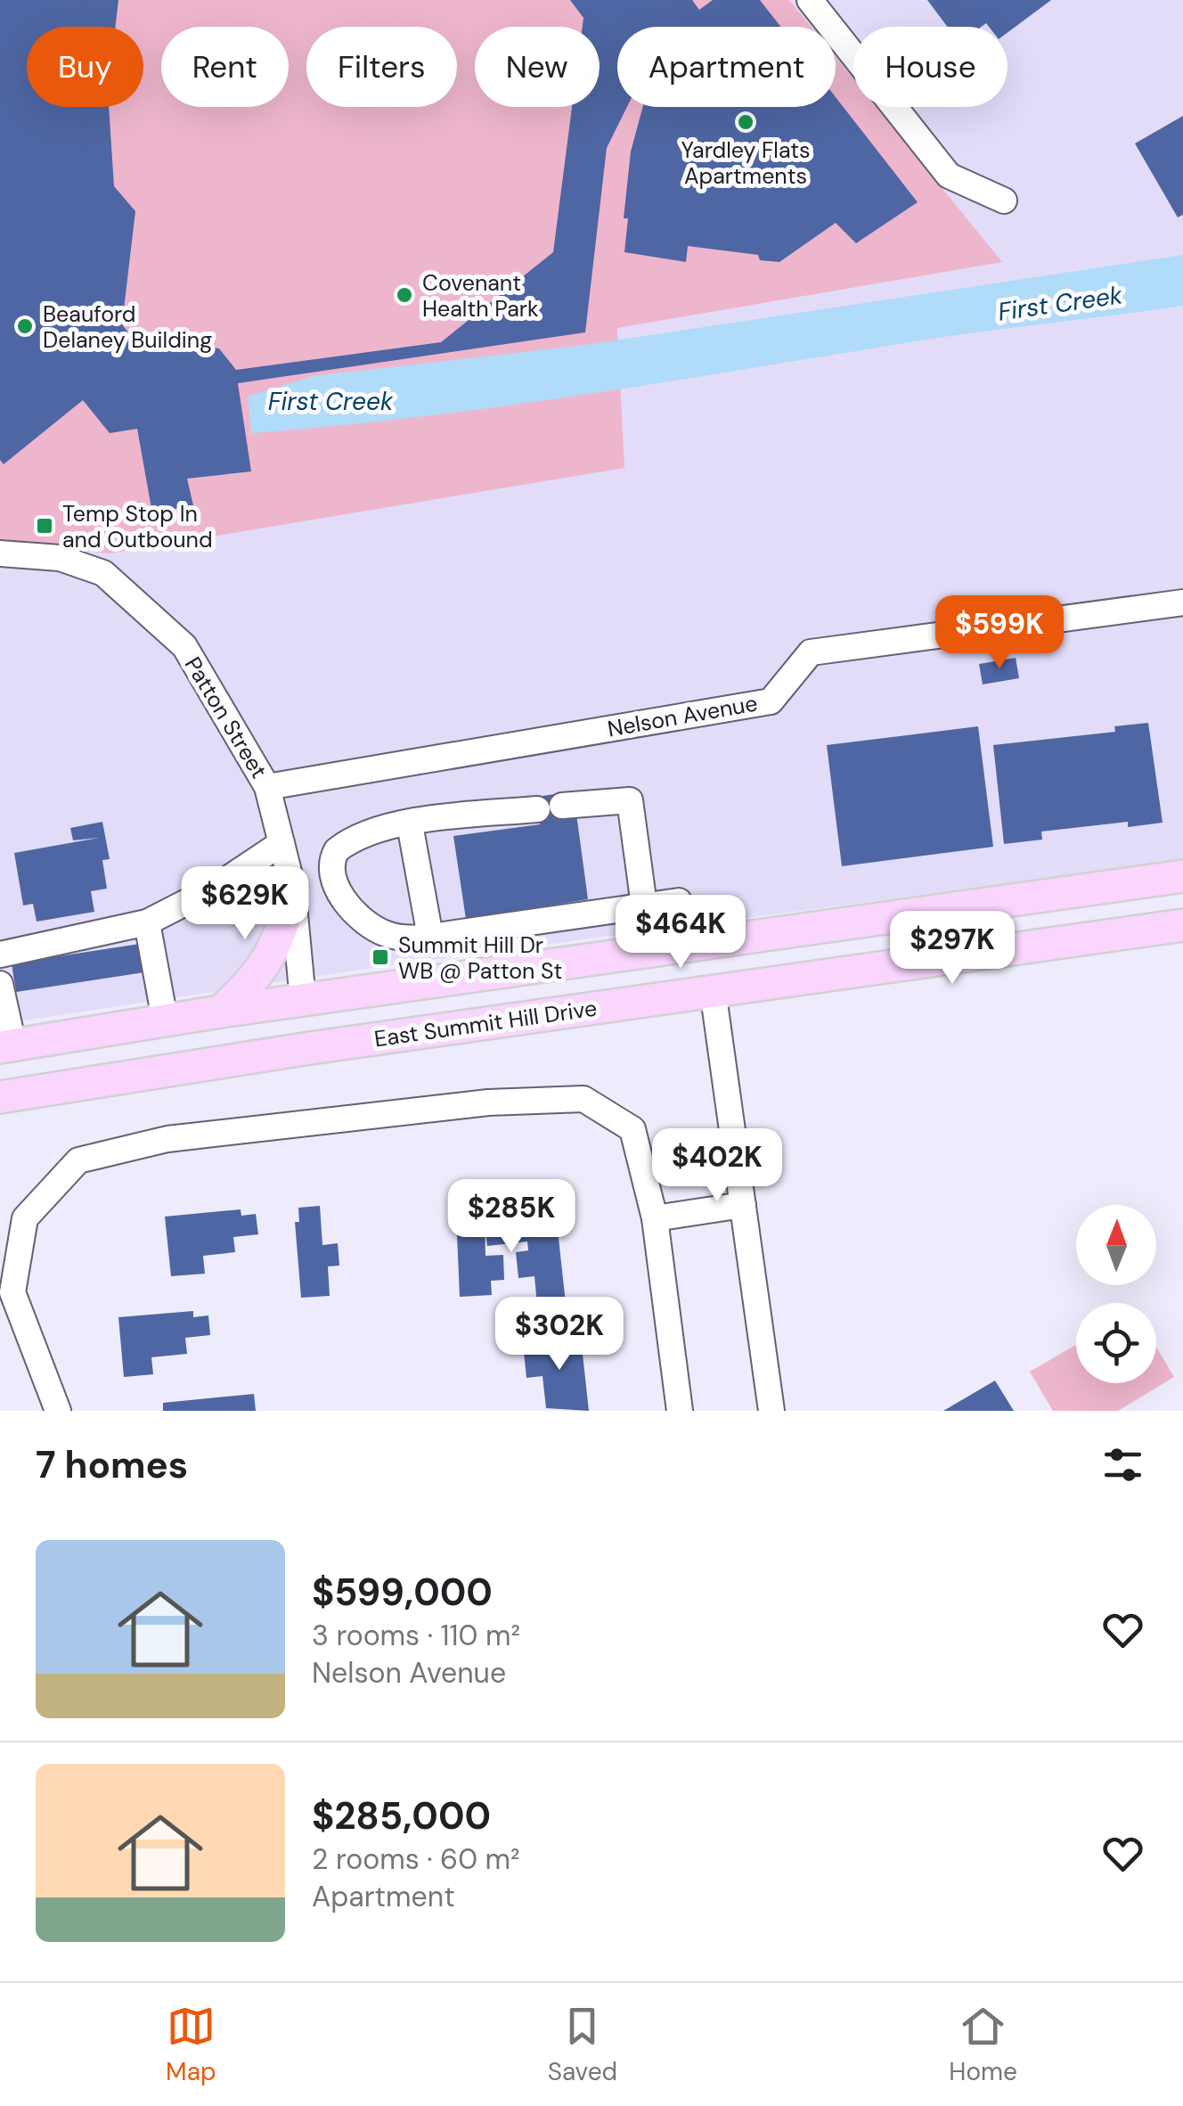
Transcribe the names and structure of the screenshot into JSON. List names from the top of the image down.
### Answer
{
  "streets": {
    "main road": ["East Summit Hill Drive"],
    "street": ["Nelson Avenue", "Patton Street"]
  },
  "crossings": [
    ["Nelson Avenue", "Patton Street"]
  ],
  "water": ["First Creek"],
  "places": {
    "other": ["Yardley Flats Apartments", "Covenant Health Park", "Beauford Delaney Building"],
    "transit": ["Temp Stop In and Outbound", "Summit Hill Dr WB @ Patton St"]
  },
  "north": "top",
  "page": {
    "chip": [
      "Buy",
      "Rent",
      "Filters",
      "New",
      "Apartment",
      "House"
    ],
    "price": [
      "$599K",
      "$629K",
      "$464K",
      "$297K",
      "$402K",
      "$285K",
      "$302K"
    ],
    "heading": "7 homes",
    "list": [
      {
        "name": "$599,000",
        "note": "3 rooms · 110 m² · Nelson Avenue"
      },
      {
        "name": "$285,000",
        "note": "2 rooms · 60 m² · Apartment"
      }
    ],
    "tabs": ["Map", "Saved", "Home"]
  }
}
